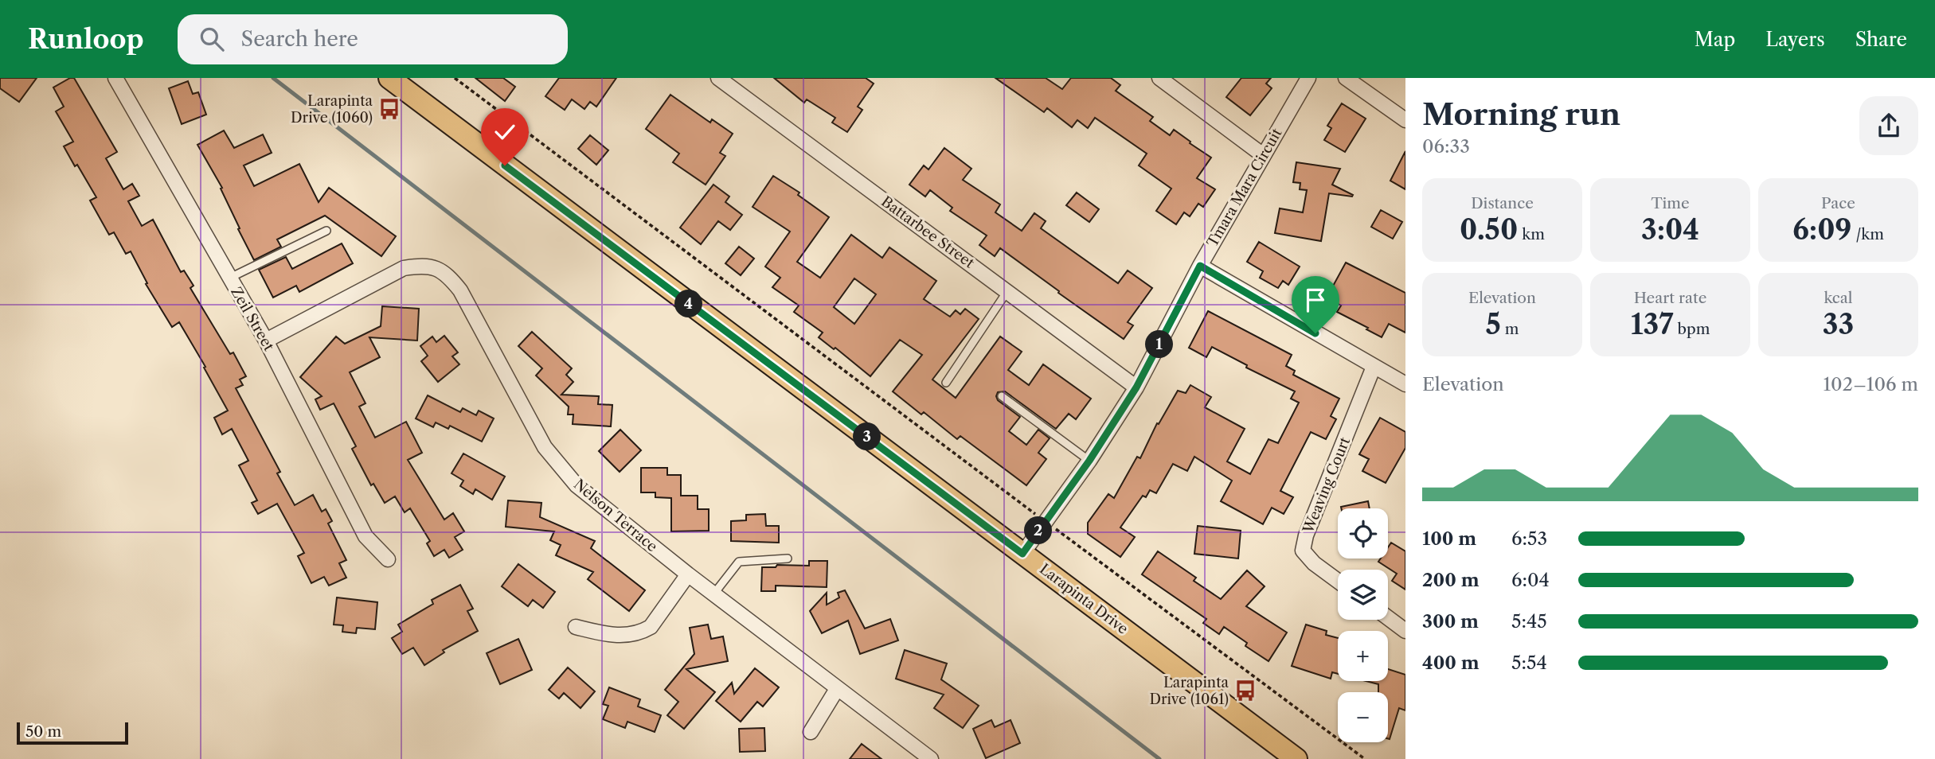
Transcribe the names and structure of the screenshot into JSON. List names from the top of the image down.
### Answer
{
  "streets": {
    "main road": ["Larapinta Drive"],
    "street": [
      "Tmara Mara Circuit",
      "Battarbee Street",
      "Zeil Street",
      "Weaving Court",
      "Nelson Terrace"
    ]
  },
  "crossings": [
    ["Tmara Mara Circuit", "Battarbee Street"],
    ["Tmara Mara Circuit", "Larapinta Drive"],
    ["Zeil Street", "Nelson Terrace"]
  ],
  "places": {
    "bus stop": ["Larapinta Drive (1060)", "Larapinta Drive (1061)"]
  },
  "scale_bar": "50 m",
  "page": {
    "header": "Runloop",
    "search": "Search here",
    "nav": ["Map", "Layers", "Share"],
    "heading": ["Morning run", "06:33"],
    "stats": [
      ["Distance", "0.50 km"],
      ["Time", "3:04"],
      ["Pace", "6:09 /km"],
      ["Elevation", "5 m"],
      ["Heart rate", "137 bpm"],
      ["kcal", "33"]
    ],
    "pins": [
      "4",
      "1",
      "3",
      "2"
    ],
    "chart": ["Elevation", "102–106 m"],
    "map_buttons": ["+", "−"],
    "list": [
      {
        "name": "100 m",
        "note": "6:53"
      },
      {
        "name": "200 m",
        "note": "6:04"
      },
      {
        "name": "300 m",
        "note": "5:45"
      },
      {
        "name": "400 m",
        "note": "5:54"
      }
    ],
    "scale": "50 m"
  }
}
